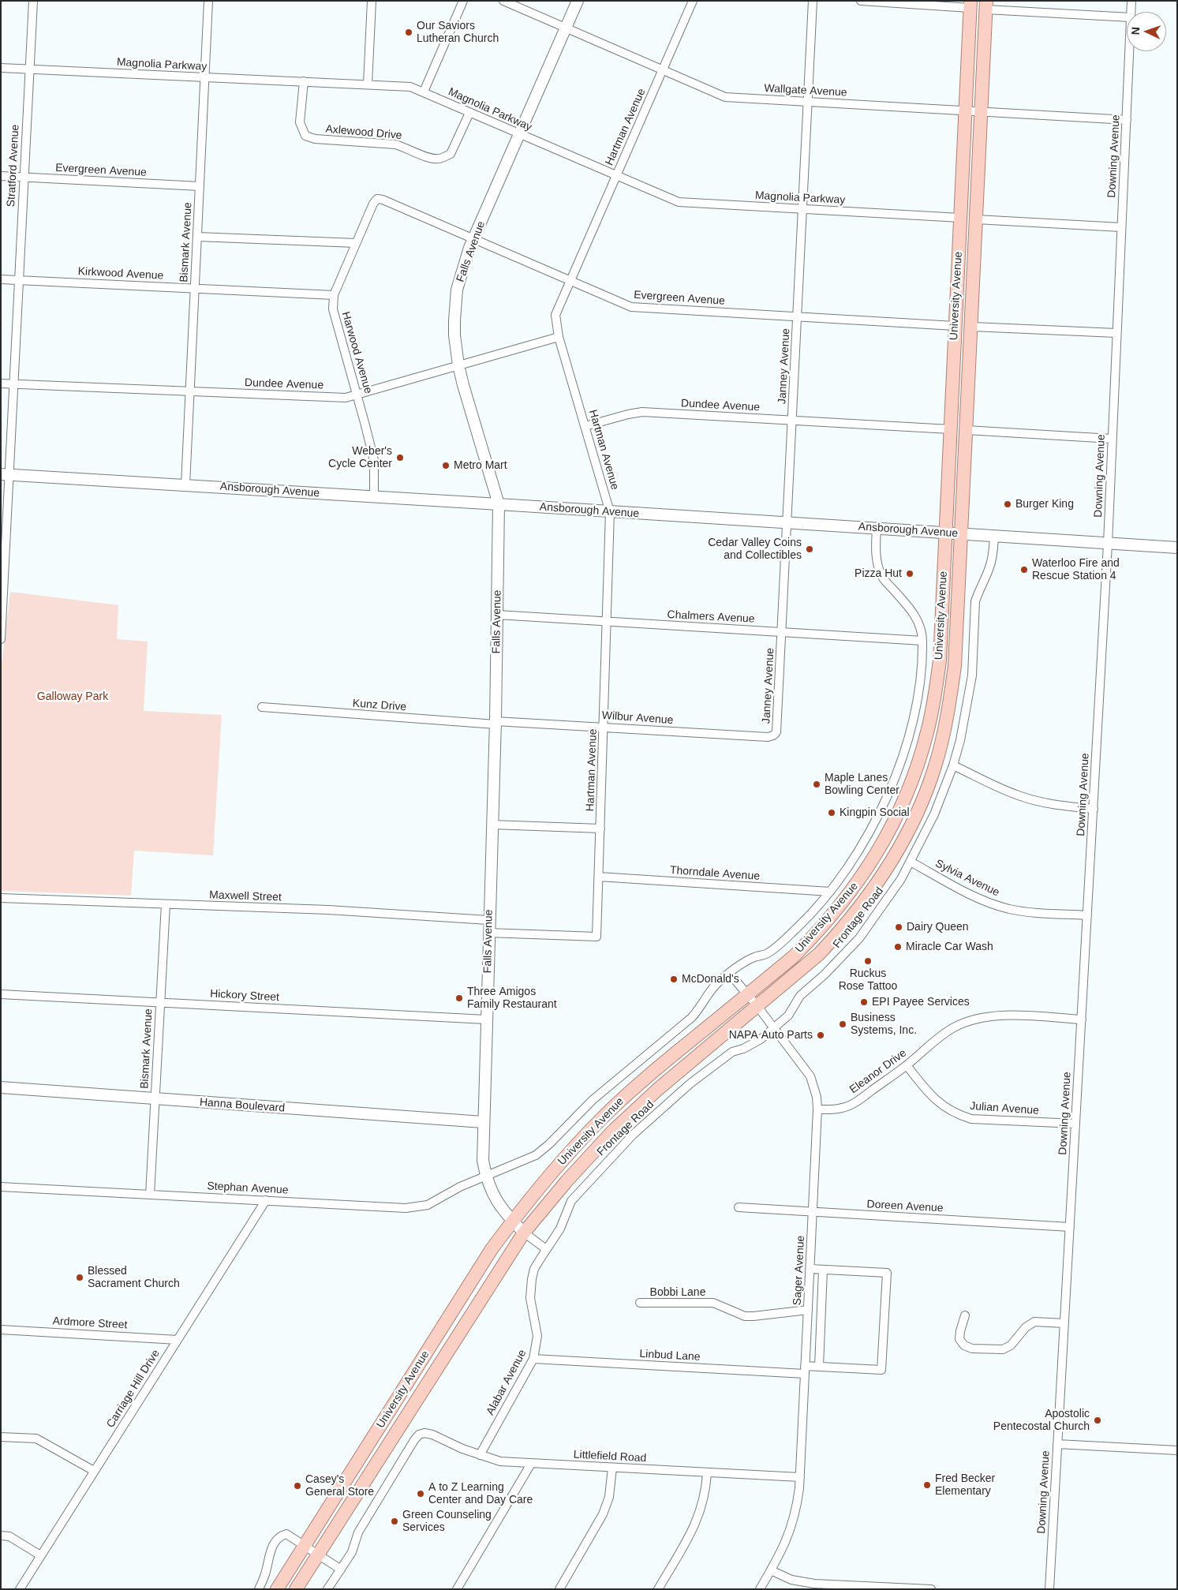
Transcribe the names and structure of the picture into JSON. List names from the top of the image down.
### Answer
{
  "streets": {
    "main road": ["University Avenue"],
    "street": [
      "Magnolia Parkway",
      "Wallgate Avenue",
      "Hartman Avenue",
      "Axlewood Drive",
      "Downing Avenue",
      "Stratford Avenue",
      "Evergreen Avenue",
      "Bismark Avenue",
      "Falls Avenue",
      "Kirkwood Avenue",
      "Harwood Avenue",
      "Janney Avenue",
      "Dundee Avenue",
      "Ansborough Avenue",
      "Chalmers Avenue",
      "Kunz Drive",
      "Wilbur Avenue",
      "Thorndale Avenue",
      "Sylvia Avenue",
      "Maxwell Street",
      "Frontage Road",
      "Hickory Street",
      "Eleanor Drive",
      "Hanna Boulevard",
      "Julian Avenue",
      "Stephan Avenue",
      "Doreen Avenue",
      "Sager Avenue",
      "Bobbi Lane",
      "Ardmore Street",
      "Linbud Lane",
      "Alabar Avenue",
      "Carriage Hill Drive",
      "Littlefield Road"
    ]
  },
  "crossings": [
    ["Magnolia Parkway", "Hartman Avenue"],
    ["Magnolia Parkway", "Axlewood Drive"],
    ["Magnolia Parkway", "Stratford Avenue"],
    ["Magnolia Parkway", "Bismark Avenue"],
    ["Magnolia Parkway", "Falls Avenue"],
    ["Magnolia Parkway", "University Avenue"],
    ["Magnolia Parkway", "Janney Avenue"],
    ["Wallgate Avenue", "Hartman Avenue"],
    ["Wallgate Avenue", "Downing Avenue"],
    ["Wallgate Avenue", "Falls Avenue"],
    ["Wallgate Avenue", "University Avenue"],
    ["Wallgate Avenue", "Janney Avenue"],
    ["Hartman Avenue", "Evergreen Avenue"],
    ["Hartman Avenue", "Falls Avenue"],
    ["Hartman Avenue", "Dundee Avenue"],
    ["Hartman Avenue", "Ansborough Avenue"],
    ["Hartman Avenue", "Chalmers Avenue"],
    ["Hartman Avenue", "Wilbur Avenue"],
    ["Hartman Avenue", "Thorndale Avenue"],
    ["Downing Avenue", "Ansborough Avenue"],
    ["Downing Avenue", "Sylvia Avenue"],
    ["Downing Avenue", "Eleanor Drive"],
    ["Downing Avenue", "Julian Avenue"],
    ["Downing Avenue", "Doreen Avenue"],
    ["Stratford Avenue", "Evergreen Avenue"],
    ["Stratford Avenue", "Kirkwood Avenue"],
    ["Stratford Avenue", "Dundee Avenue"],
    ["Stratford Avenue", "Ansborough Avenue"],
    ["Evergreen Avenue", "Bismark Avenue"],
    ["Evergreen Avenue", "Falls Avenue"],
    ["Evergreen Avenue", "University Avenue"],
    ["Evergreen Avenue", "Harwood Avenue"],
    ["Evergreen Avenue", "Janney Avenue"],
    ["Bismark Avenue", "Kirkwood Avenue"],
    ["Bismark Avenue", "Dundee Avenue"],
    ["Bismark Avenue", "Ansborough Avenue"],
    ["Bismark Avenue", "Maxwell Street"],
    ["Bismark Avenue", "Hickory Street"],
    ["Bismark Avenue", "Hanna Boulevard"],
    ["Bismark Avenue", "Stephan Avenue"],
    ["Falls Avenue", "University Avenue"],
    ["Falls Avenue", "Dundee Avenue"],
    ["Falls Avenue", "Ansborough Avenue"],
    ["Falls Avenue", "Chalmers Avenue"],
    ["Falls Avenue", "Kunz Drive"],
    ["Falls Avenue", "Wilbur Avenue"],
    ["Falls Avenue", "Maxwell Street"],
    ["Falls Avenue", "Frontage Road"],
    ["Falls Avenue", "Hickory Street"],
    ["Falls Avenue", "Hanna Boulevard"],
    ["Falls Avenue", "Stephan Avenue"],
    ["Falls Avenue", "Alabar Avenue"],
    ["Kirkwood Avenue", "Harwood Avenue"],
    ["University Avenue", "Dundee Avenue"],
    ["University Avenue", "Ansborough Avenue"],
    ["University Avenue", "Sager Avenue"],
    ["Harwood Avenue", "Dundee Avenue"],
    ["Harwood Avenue", "Ansborough Avenue"],
    ["Janney Avenue", "Dundee Avenue"],
    ["Janney Avenue", "Ansborough Avenue"],
    ["Janney Avenue", "Chalmers Avenue"],
    ["Janney Avenue", "Wilbur Avenue"],
    ["Ansborough Avenue", "Frontage Road"],
    ["Kunz Drive", "Wilbur Avenue"],
    ["Sylvia Avenue", "Frontage Road"],
    ["Frontage Road", "Sager Avenue"],
    ["Frontage Road", "Alabar Avenue"],
    ["Eleanor Drive", "Julian Avenue"],
    ["Eleanor Drive", "Sager Avenue"],
    ["Stephan Avenue", "Carriage Hill Drive"],
    ["Doreen Avenue", "Sager Avenue"],
    ["Sager Avenue", "Bobbi Lane"],
    ["Sager Avenue", "Linbud Lane"],
    ["Sager Avenue", "Littlefield Road"],
    ["Ardmore Street", "Carriage Hill Drive"],
    ["Linbud Lane", "Alabar Avenue"],
    ["Alabar Avenue", "Littlefield Road"]
  ],
  "parks": ["Galloway Park"],
  "places": [
    "Our Saviors Lutheran Church",
    "Weber's Cycle Center",
    "Metro Mart",
    "Burger King",
    "Cedar Valley Coins and Collectibles",
    "Waterloo Fire and Rescue Station 4",
    "Pizza Hut",
    "Maple Lanes Bowling Center",
    "Kingpin Social",
    "Dairy Queen",
    "Miracle Car Wash",
    "Ruckus Rose Tattoo",
    "McDonald's",
    "Three Amigos Family Restaurant",
    "EPI Payee Services",
    "Business Systems, Inc.",
    "NAPA Auto Parts",
    "Blessed Sacrament Church",
    "Apostolic Pentecostal Church",
    "Fred Becker Elementary",
    "Casey's General Store",
    "A to Z Learning Center and Day Care",
    "Green Counseling Services"
  ],
  "north": "left"
}
